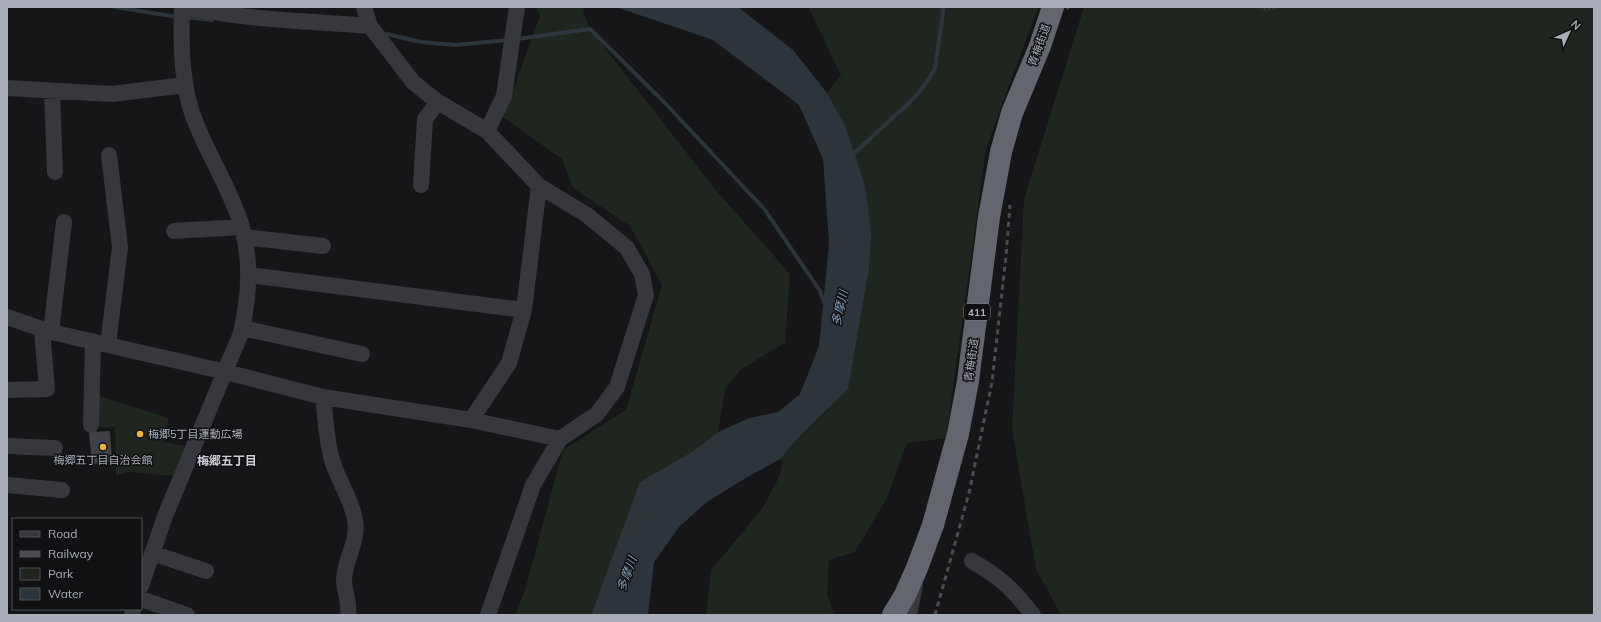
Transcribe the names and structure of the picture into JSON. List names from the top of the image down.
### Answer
{
  "streets": {
    "highway": ["青梅街道", "411"]
  },
  "districts": ["梅郷五丁目"],
  "water": ["多摩川"],
  "places": ["梅郷5丁目運動広場", "梅郷五丁目自治会館"],
  "legend": [
    "Road",
    "Railway",
    "Park",
    "Water"
  ],
  "north": "top right"
}
